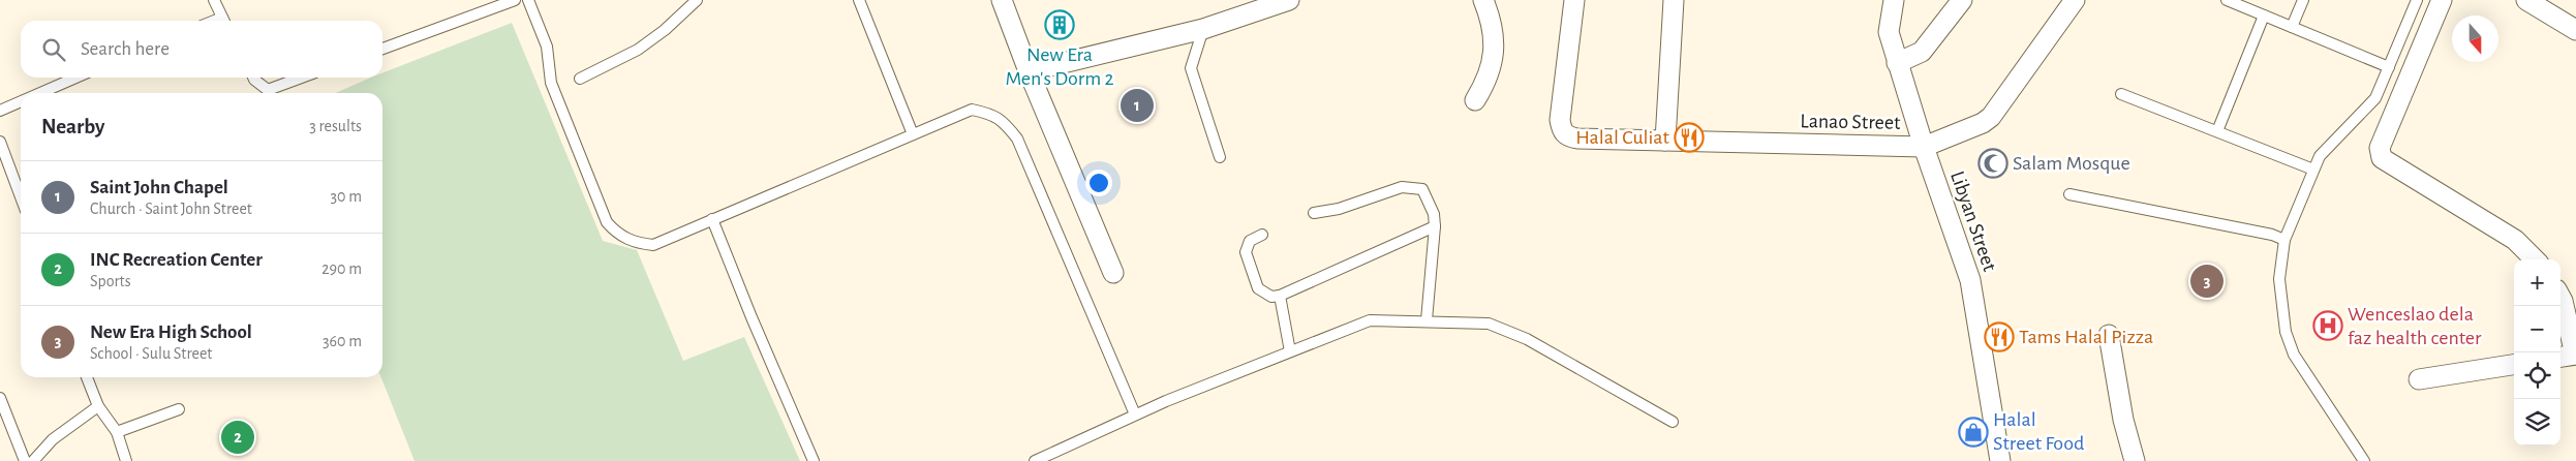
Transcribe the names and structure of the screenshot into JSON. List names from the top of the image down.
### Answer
{
  "streets": {
    "street": ["Lanao Street", "Libyan Street"]
  },
  "crossings": [
    ["Lanao Street", "Libyan Street"]
  ],
  "places": {
    "building": ["New Era Men's Dorm 2"],
    "restaurant": ["Halal Culiat", "Tams Halal Pizza"],
    "mosque": ["Salam Mosque"],
    "hospital": ["Wenceslao dela faz health center"],
    "shop": ["Halal Street Food"]
  },
  "north": "bottom",
  "page": {
    "search": "Search here",
    "pins": ["1", "3", "2"],
    "heading": ["Nearby", "3 results"],
    "list": [
      {
        "mark": "1",
        "name": "Saint John Chapel",
        "note": "Church · Saint John Street",
        "value": "30 m"
      },
      {
        "mark": "2",
        "name": "INC Recreation Center",
        "note": "Sports",
        "value": "290 m"
      },
      {
        "mark": "3",
        "name": "New Era High School",
        "note": "School · Sulu Street",
        "value": "360 m"
      }
    ],
    "map_buttons": ["+", "−"]
  }
}
